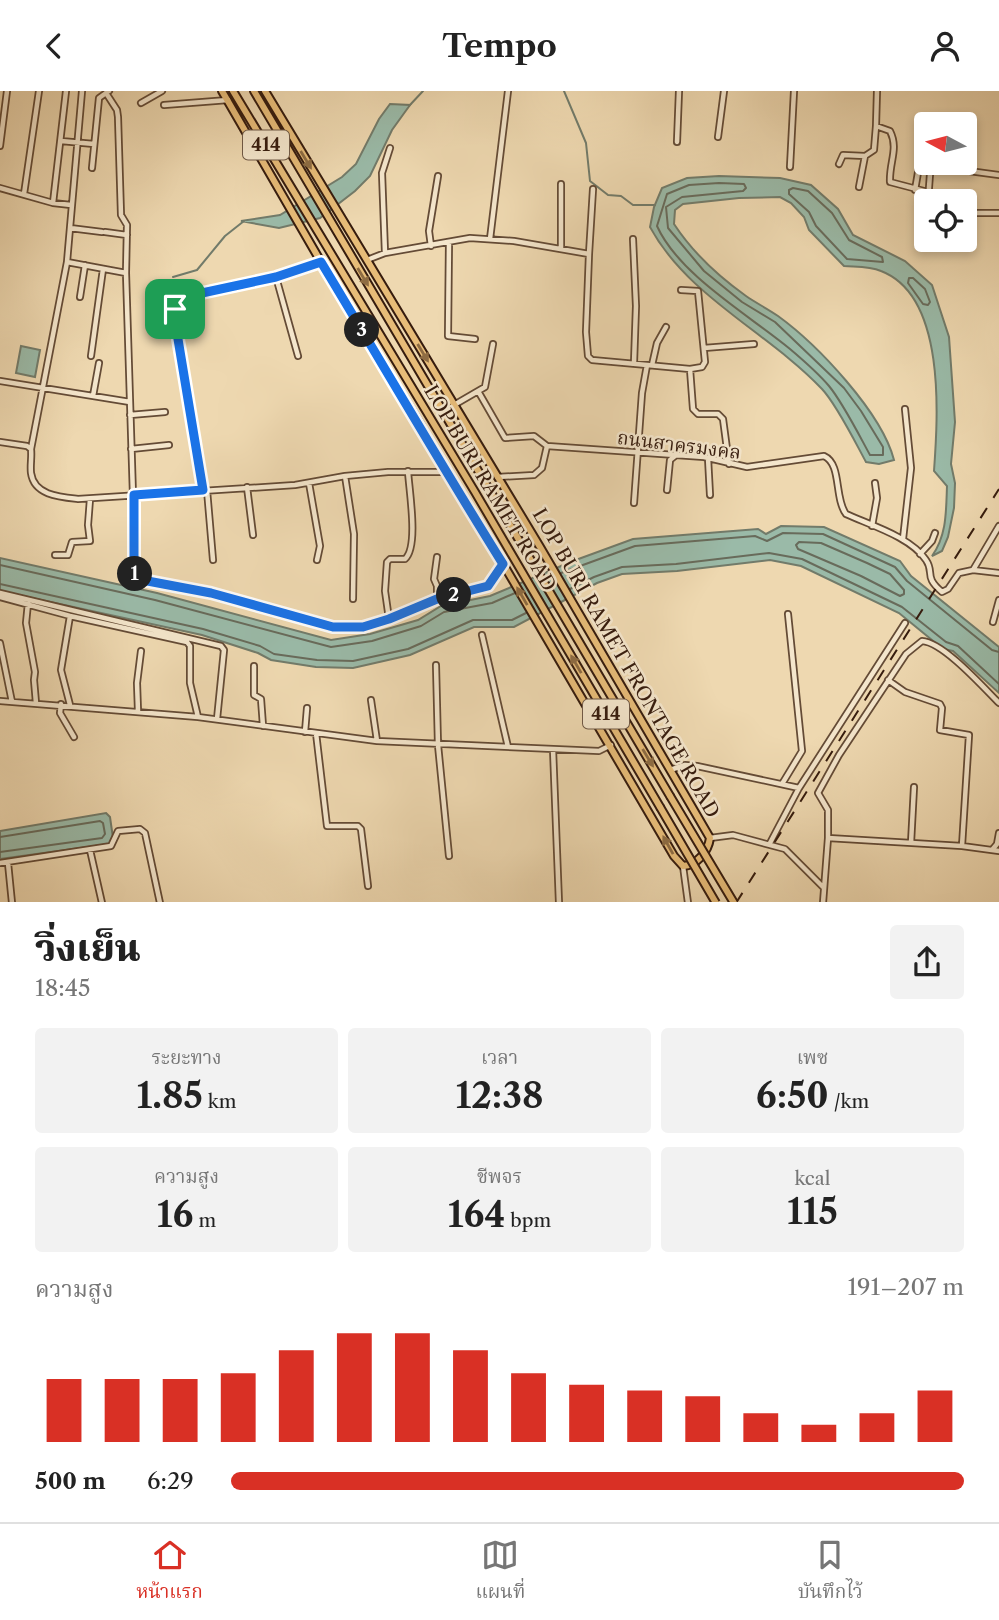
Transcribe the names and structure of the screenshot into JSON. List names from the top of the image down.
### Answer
{
  "streets": {
    "main road": ["414", "LOP BURI RAMET ROAD", "LOP BURI RAMET FRONTAGE ROAD"],
    "street": ["ถนนสาครมงคล"]
  },
  "crossings": [
    ["414", "LOP BURI RAMET FRONTAGE ROAD"]
  ],
  "north": "left",
  "page": {
    "header": "Tempo",
    "pins": ["3", "1", "2"],
    "heading": ["วิ่งเย็น", "18:45"],
    "stats": [
      ["ระยะทาง", "1.85 km"],
      ["เวลา", "12:38"],
      ["เพซ", "6:50 /km"],
      ["ความสูง", "16 m"],
      ["ชีพจร", "164 bpm"],
      ["kcal", "115"]
    ],
    "chart": ["ความสูง", "191–207 m"],
    "list": [
      {
        "name": "500 m",
        "note": "6:29"
      }
    ],
    "tabs": ["หน้าแรก", "แผนที่", "บันทึกไว้"]
  }
}
